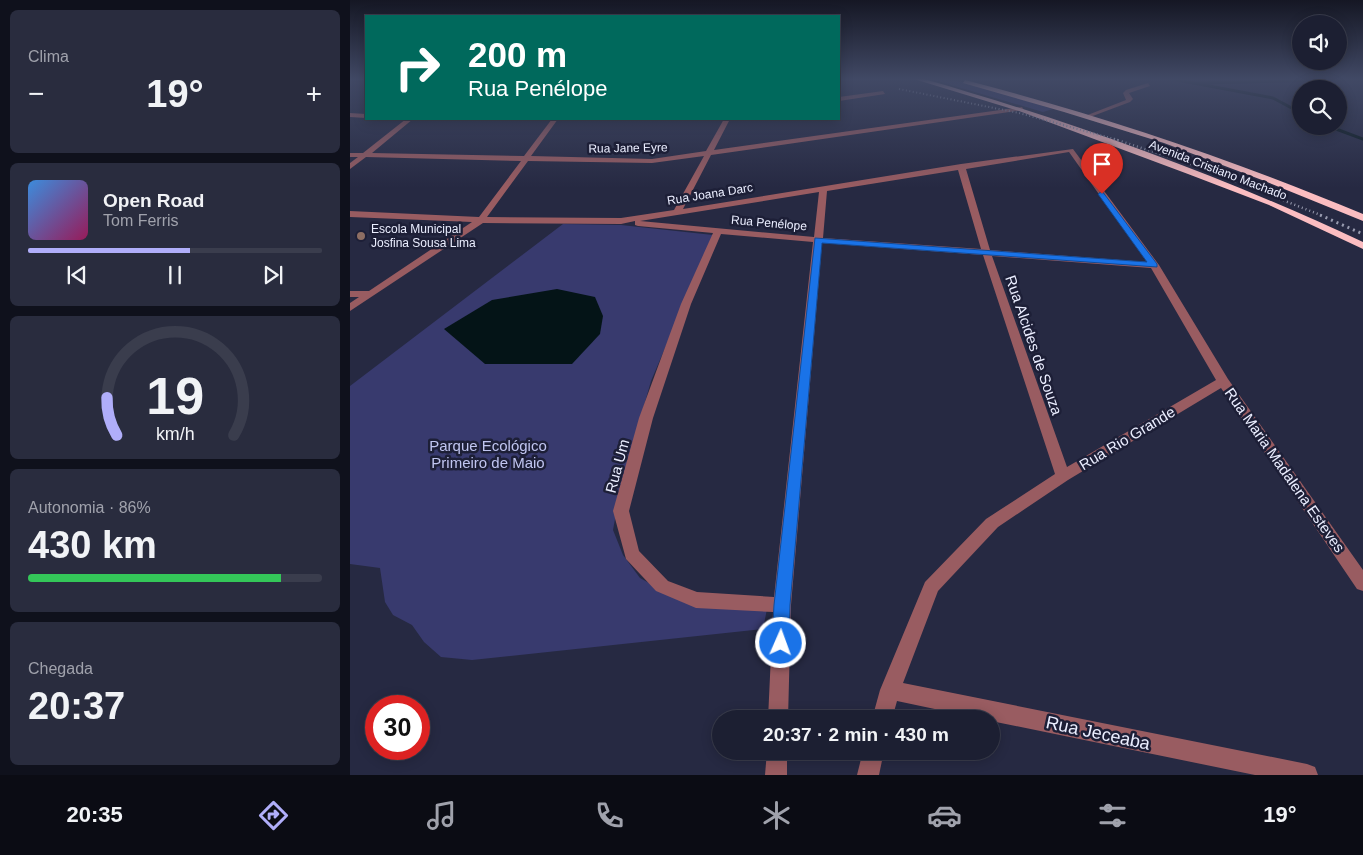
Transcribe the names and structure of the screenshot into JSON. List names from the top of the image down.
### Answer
{
  "streets": {
    "highway": ["Avenida Cristiano Machado"],
    "street": [
      "Rua Jane Eyre",
      "Rua Joana Darc",
      "Rua Penélope",
      "Rua Alcides de Souza",
      "Rua Rio Grande",
      "Rua Um",
      "Rua Maria Madalena Esteves",
      "Rua Jeceaba"
    ]
  },
  "crossings": [
    ["Rua Joana Darc", "Rua Penélope"],
    ["Rua Joana Darc", "Rua Alcides de Souza"],
    ["Rua Penélope", "Rua Alcides de Souza"],
    ["Rua Penélope", "Rua Um"],
    ["Rua Alcides de Souza", "Rua Rio Grande"],
    ["Rua Rio Grande", "Rua Maria Madalena Esteves"],
    ["Rua Rio Grande", "Rua Jeceaba"]
  ],
  "parks": ["Parque Ecológico Primeiro de Maio"],
  "places": ["Escola Municipal Josfina Sousa Lima"],
  "page": {
    "tile": [
      "Clima",
      ["Autonomia · 86%", "430 km"],
      ["Chegada", "20:37"]
    ],
    "turn": ["200 m", "Rua Penélope"],
    "heat": ["−", "19°", "+"],
    "song": ["Open Road", "Tom Ferris"],
    "limit": "30",
    "trip": "20:37 · 2 min · 430 m",
    "tabs": ["20:35", "19°"],
    "gauge": ["19", "km/h"]
  }
}
